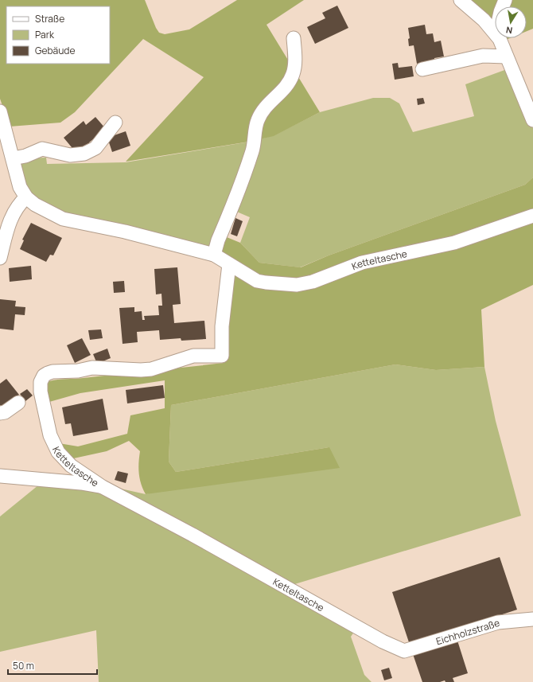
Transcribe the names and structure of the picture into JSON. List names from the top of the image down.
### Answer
{
  "streets": {
    "street": ["Ketteltasche", "Eichholzstraße"]
  },
  "crossings": [
    ["Ketteltasche", "Eichholzstraße"]
  ],
  "legend": ["Straße", "Park", "Gebäude"],
  "scale_bar": "50 m",
  "north": "bottom"
}
